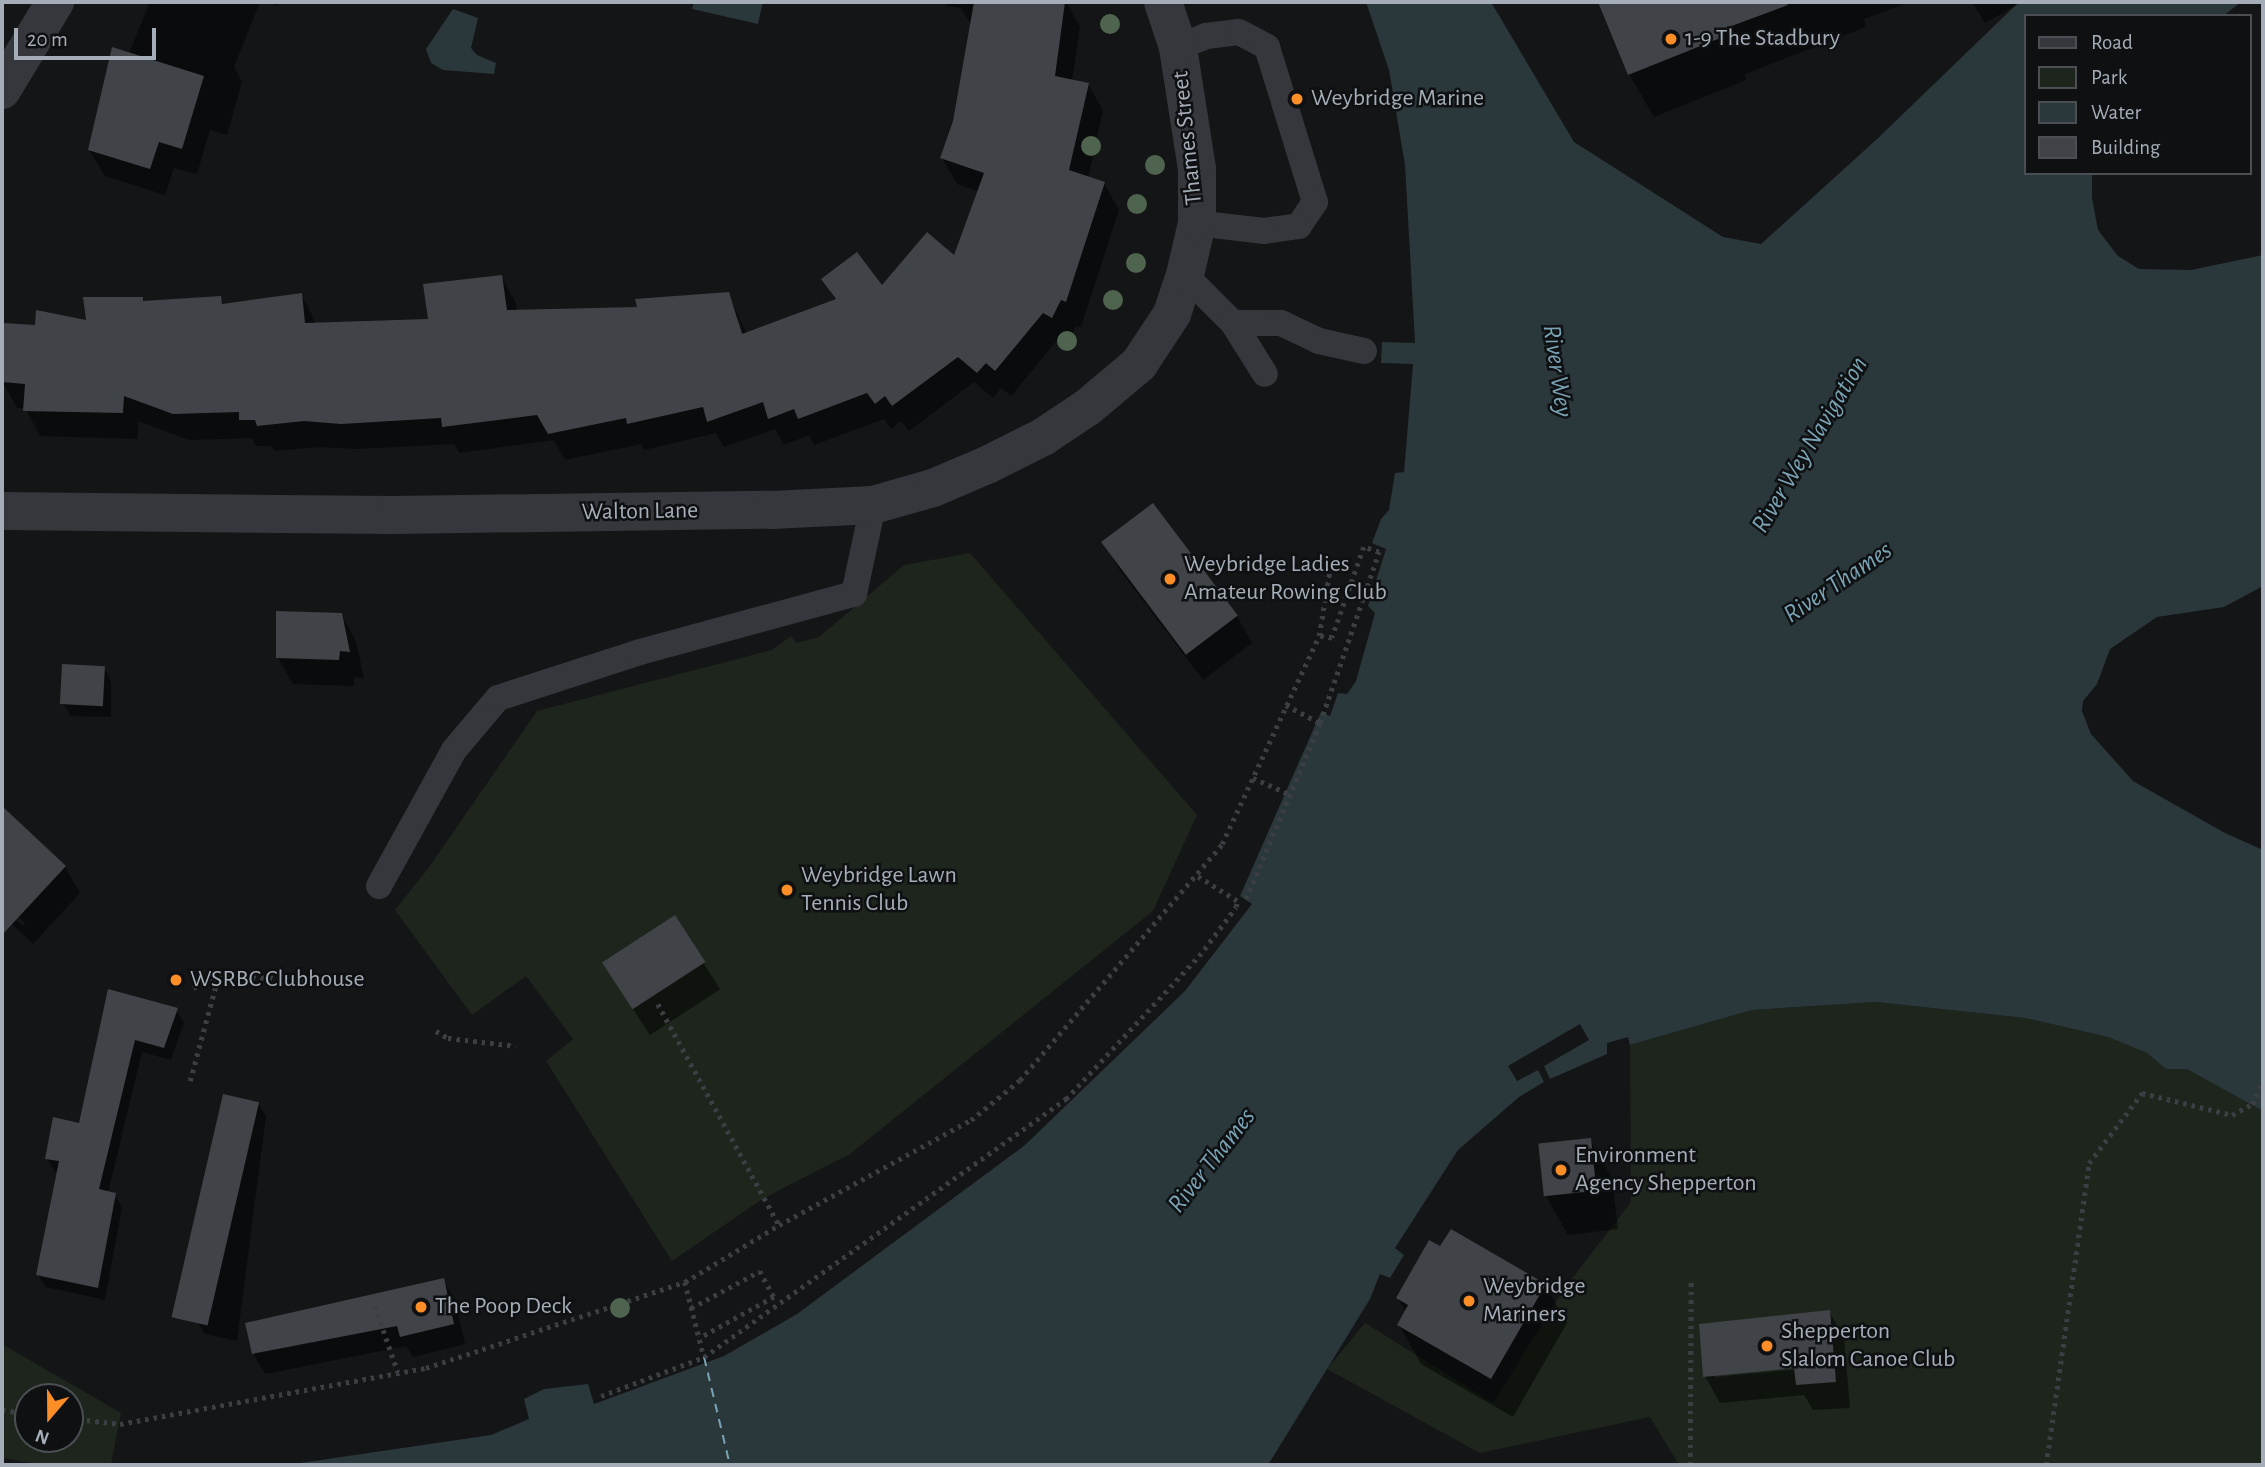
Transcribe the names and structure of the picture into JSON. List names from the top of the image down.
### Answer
{
  "streets": {
    "street": ["Thames Street", "Walton Lane"]
  },
  "crossings": [
    ["Thames Street", "Walton Lane"]
  ],
  "water": ["River Wey", "River Wey Navigation", "River Thames"],
  "places": [
    "1-9 The Stadbury",
    "Weybridge Marine",
    "Weybridge Ladies Amateur Rowing Club",
    "Weybridge Lawn Tennis Club",
    "WSRBC Clubhouse",
    "Environment Agency Shepperton",
    "Weybridge Mariners",
    "The Poop Deck",
    "Shepperton Slalom Canoe Club"
  ],
  "legend": [
    "Road",
    "Park",
    "Water",
    "Building"
  ],
  "scale_bar": "20 m",
  "north": "bottom"
}
